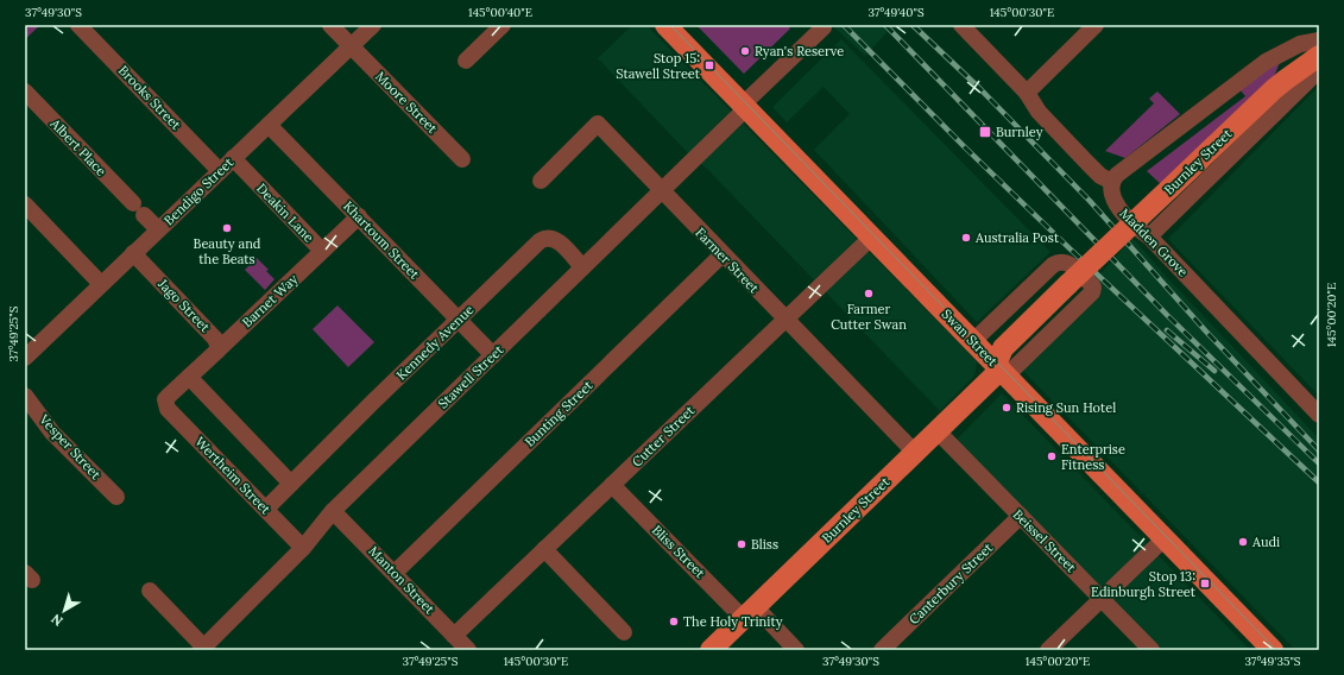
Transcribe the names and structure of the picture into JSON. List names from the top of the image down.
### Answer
{
  "streets": {
    "main road": ["Burnley Street", "Swan Street"],
    "street": [
      "Brooks Street",
      "Moore Street",
      "Albert Place",
      "Bendigo Street",
      "Deakin Lane",
      "Khartoum Street",
      "Madden Grove",
      "Farmer Street",
      "Barnet Way",
      "Jago Street",
      "Kennedy Avenue",
      "Stawell Street",
      "Bunting Street",
      "Cutter Street",
      "Vesper Street",
      "Wertheim Street",
      "Beissel Street",
      "Bliss Street",
      "Manton Street",
      "Canterbury Street"
    ]
  },
  "crossings": [
    ["Brooks Street", "Bendigo Street"],
    ["Moore Street", "Bendigo Street"],
    ["Albert Place", "Bendigo Street"],
    ["Burnley Street", "Madden Grove"],
    ["Burnley Street", "Farmer Street"],
    ["Burnley Street", "Swan Street"],
    ["Burnley Street", "Beissel Street"],
    ["Burnley Street", "Bliss Street"],
    ["Bendigo Street", "Deakin Lane"],
    ["Bendigo Street", "Khartoum Street"],
    ["Bendigo Street", "Jago Street"],
    ["Deakin Lane", "Khartoum Street"],
    ["Deakin Lane", "Barnet Way"],
    ["Khartoum Street", "Kennedy Avenue"],
    ["Khartoum Street", "Stawell Street"],
    ["Farmer Street", "Stawell Street"],
    ["Farmer Street", "Bunting Street"],
    ["Farmer Street", "Cutter Street"],
    ["Barnet Way", "Jago Street"],
    ["Swan Street", "Stawell Street"],
    ["Swan Street", "Cutter Street"],
    ["Kennedy Avenue", "Stawell Street"],
    ["Kennedy Avenue", "Wertheim Street"],
    ["Stawell Street", "Wertheim Street"],
    ["Stawell Street", "Manton Street"],
    ["Bunting Street", "Manton Street"],
    ["Cutter Street", "Bliss Street"],
    ["Cutter Street", "Manton Street"],
    ["Beissel Street", "Canterbury Street"]
  ],
  "places": {
    "other": [
      "Ryan's Reserve",
      "Beauty and the Beats",
      "Australia Post",
      "Farmer Cutter Swan",
      "Rising Sun Hotel",
      "Enterprise Fitness",
      "Audi",
      "Bliss",
      "The Holy Trinity"
    ],
    "transit": ["Stop 15: Stawell Street", "Burnley", "Stop 13: Edinburgh Street"]
  },
  "north": "bottom left",
  "coordinates": [
    "37°49'30\"S",
    "145°00'40\"E",
    "37°49'40\"S",
    "145°00'30\"E",
    "145°00'20\"E",
    "37°49'25\"S",
    "37°49'35\"S"
  ]
}
